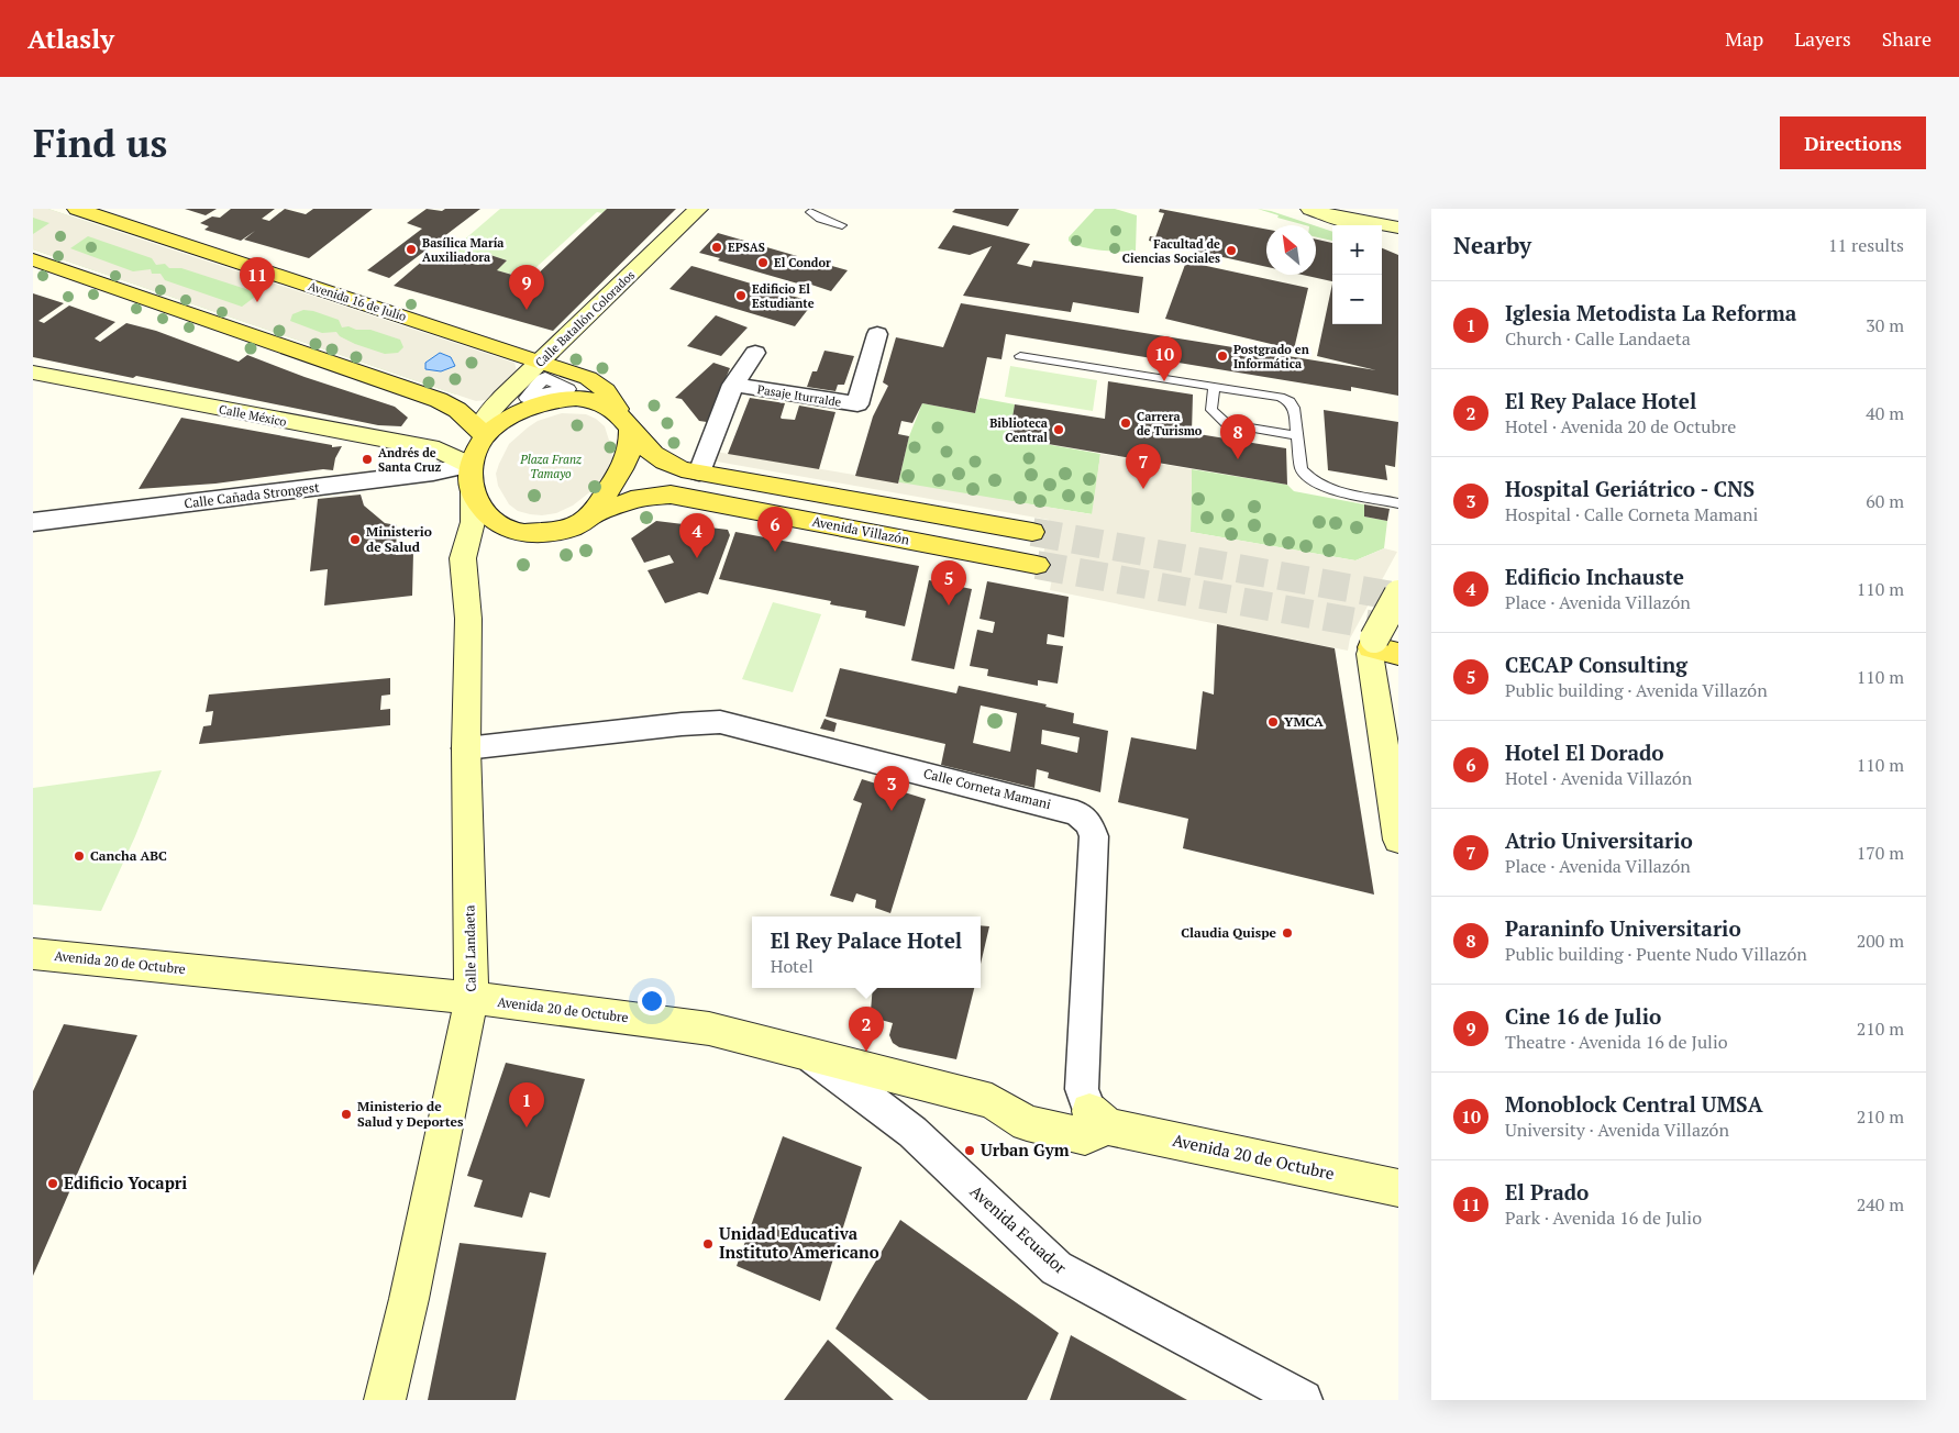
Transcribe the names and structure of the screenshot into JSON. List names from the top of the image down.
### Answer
{
  "streets": {
    "main road": [
      "Avenida 16 de Julio",
      "Calle Batallón Colorados",
      "Calle México",
      "Avenida Villazón",
      "Calle Landaeta",
      "Avenida 20 de Octubre"
    ],
    "street": [
      "Pasaje Iturralde",
      "Calle Cañada Strongest",
      "Calle Corneta Mamani",
      "Avenida Ecuador"
    ]
  },
  "crossings": [
    ["Avenida 16 de Julio", "Calle Batallón Colorados"],
    ["Avenida 16 de Julio", "Calle México"],
    ["Avenida 16 de Julio", "Calle Cañada Strongest"],
    ["Avenida 16 de Julio", "Avenida Villazón"],
    ["Avenida 16 de Julio", "Calle Landaeta"],
    ["Calle Batallón Colorados", "Calle México"],
    ["Calle Batallón Colorados", "Calle Cañada Strongest"],
    ["Calle Batallón Colorados", "Avenida Villazón"],
    ["Calle Batallón Colorados", "Calle Landaeta"],
    ["Calle México", "Calle Cañada Strongest"],
    ["Calle México", "Avenida Villazón"],
    ["Calle México", "Calle Landaeta"],
    ["Calle Cañada Strongest", "Avenida Villazón"],
    ["Calle Cañada Strongest", "Calle Landaeta"],
    ["Avenida Villazón", "Calle Landaeta"],
    ["Calle Corneta Mamani", "Calle Landaeta"],
    ["Calle Corneta Mamani", "Avenida 20 de Octubre"],
    ["Calle Landaeta", "Avenida 20 de Octubre"],
    ["Avenida 20 de Octubre", "Avenida Ecuador"]
  ],
  "parks": ["Plaza Franz Tamayo"],
  "places": [
    "EPSAS",
    "Basílica María Auxiliadora",
    "Facultad de Ciencias Sociales",
    "El Condor",
    "Edificio El Estudiante",
    "Postgrado en Informática",
    "Carrera de Turismo",
    "Biblioteca Central",
    "Andrés de Santa Cruz",
    "Ministerio de Salud",
    "YMCA",
    "Cancha ABC",
    "Claudia Quispe",
    "Ministerio de Salud y Deportes",
    "Urban Gym",
    "Edificio Yocapri",
    "Unidad Educativa Instituto Americano"
  ],
  "north": "top left",
  "page": {
    "header": "Atlasly",
    "nav": ["Map", "Layers", "Share"],
    "buttons": "Directions",
    "title": "Find us",
    "heading": ["Nearby", "11 results"],
    "map_buttons": ["+", "−"],
    "pins": [
      "11",
      "9",
      "10",
      "8",
      "7",
      "6",
      "4",
      "5",
      "3",
      "2",
      "1"
    ],
    "list": [
      {
        "mark": "1",
        "name": "Iglesia Metodista La Reforma",
        "note": "Church · Calle Landaeta",
        "value": "30 m"
      },
      {
        "mark": "2",
        "name": "El Rey Palace Hotel",
        "note": "Hotel · Avenida 20 de Octubre",
        "value": "40 m"
      },
      {
        "mark": "3",
        "name": "Hospital Geriátrico - CNS",
        "note": "Hospital · Calle Corneta Mamani",
        "value": "60 m"
      },
      {
        "mark": "4",
        "name": "Edificio Inchauste",
        "note": "Place · Avenida Villazón",
        "value": "110 m"
      },
      {
        "mark": "5",
        "name": "CECAP Consulting",
        "note": "Public building · Avenida Villazón",
        "value": "110 m"
      },
      {
        "mark": "6",
        "name": "Hotel El Dorado",
        "note": "Hotel · Avenida Villazón",
        "value": "110 m"
      },
      {
        "mark": "7",
        "name": "Atrio Universitario",
        "note": "Place · Avenida Villazón",
        "value": "170 m"
      },
      {
        "mark": "8",
        "name": "Paraninfo Universitario",
        "note": "Public building · Puente Nudo Villazón",
        "value": "200 m"
      },
      {
        "mark": "9",
        "name": "Cine 16 de Julio",
        "note": "Theatre · Avenida 16 de Julio",
        "value": "210 m"
      },
      {
        "mark": "10",
        "name": "Monoblock Central UMSA",
        "note": "University · Avenida Villazón",
        "value": "210 m"
      },
      {
        "mark": "11",
        "name": "El Prado",
        "note": "Park · Avenida 16 de Julio",
        "value": "240 m"
      }
    ],
    "popup": ["El Rey Palace Hotel", "Hotel"]
  }
}
